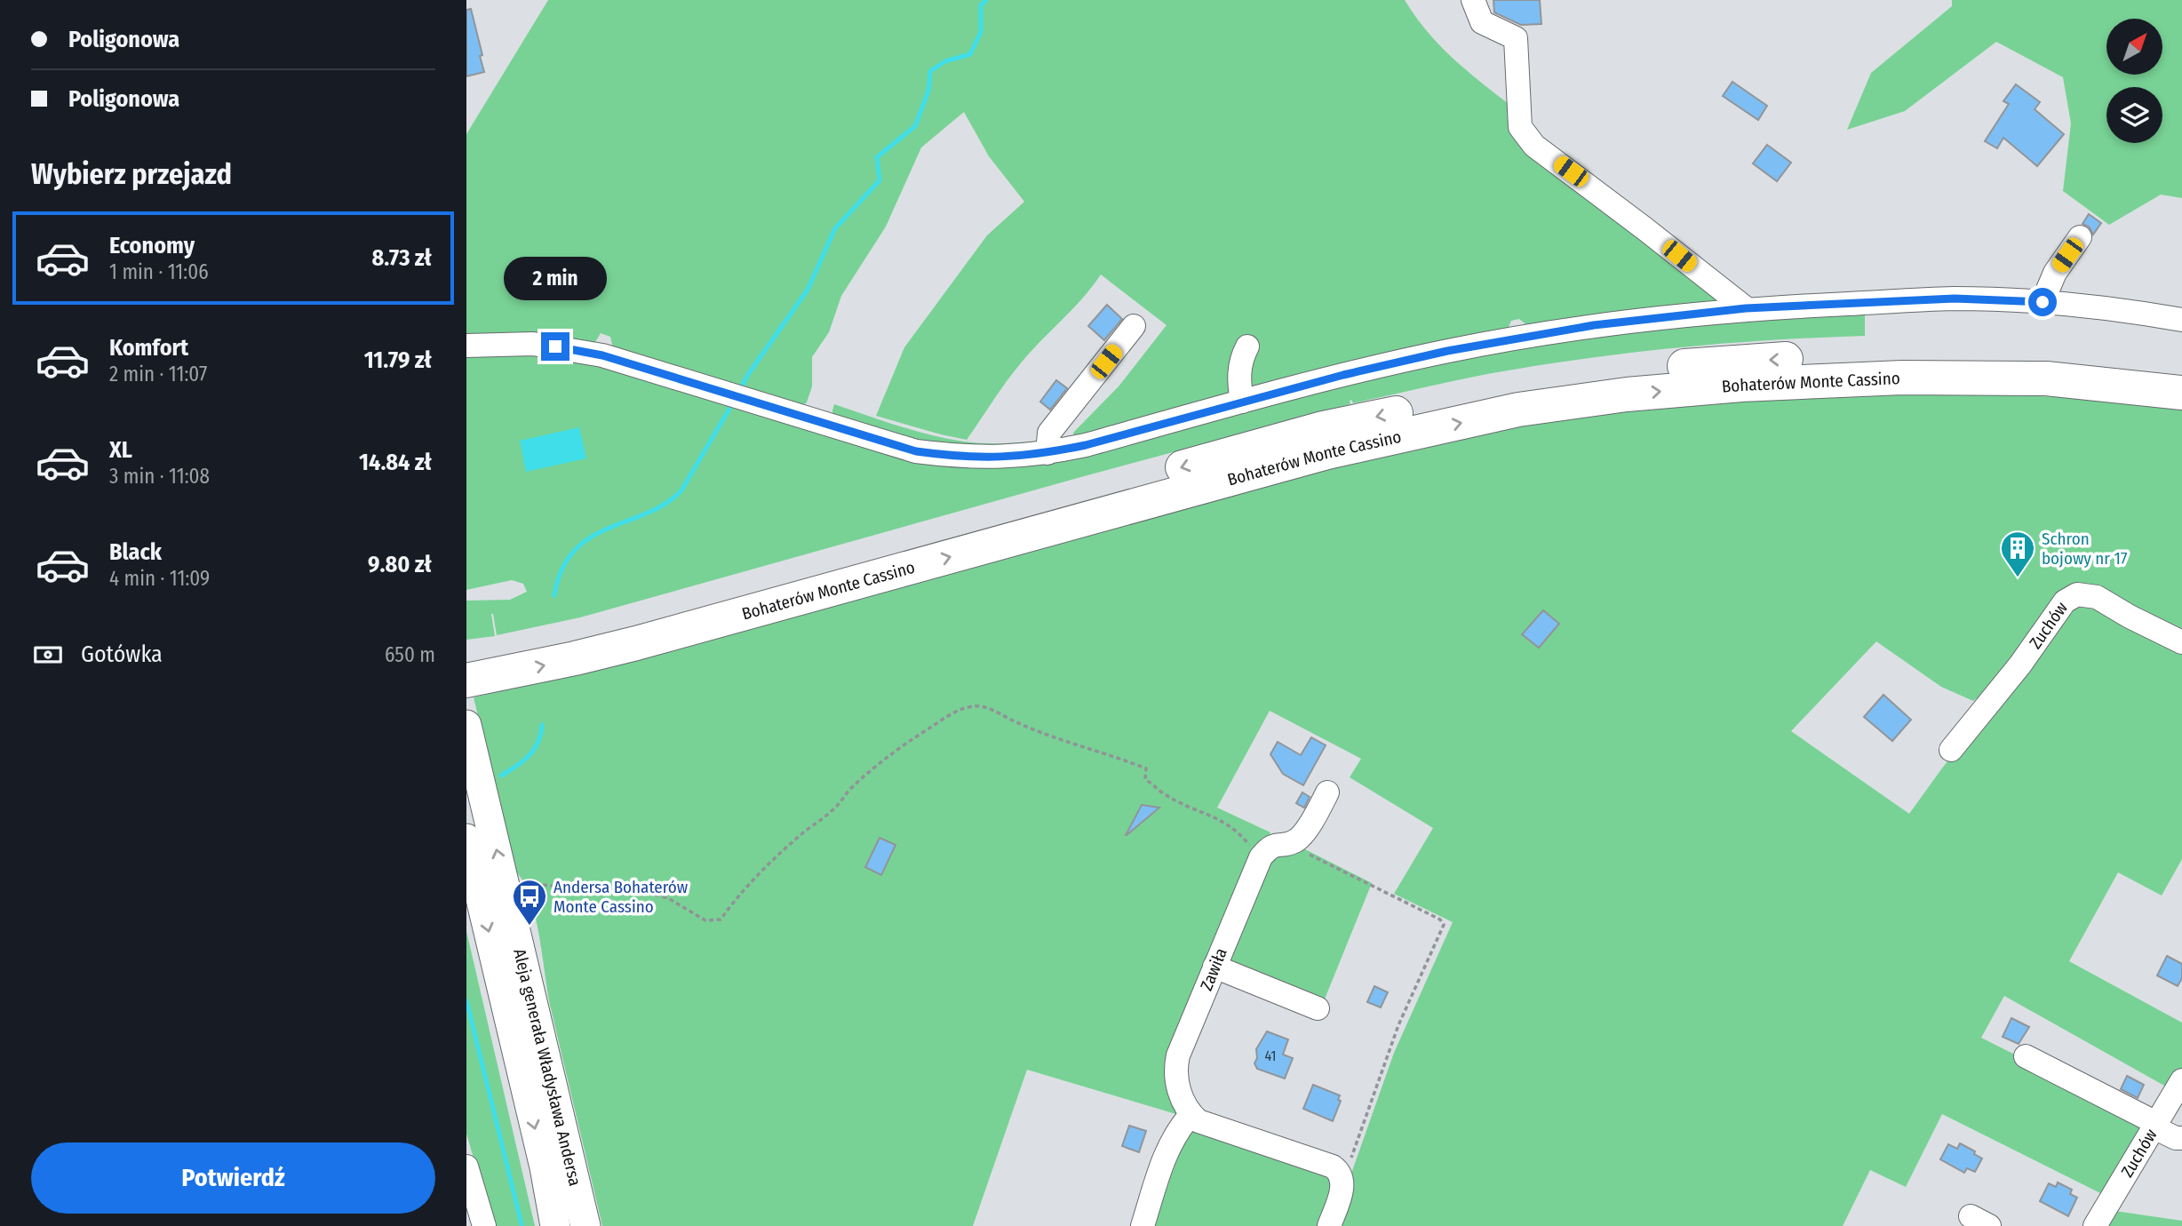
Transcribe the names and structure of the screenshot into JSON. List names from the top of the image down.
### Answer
{
  "streets": {
    "highway": ["Bohaterów Monte Cassino"],
    "main road": ["Aleja generała Władysława Andersa"],
    "street": ["Zuchów", "Zawiła"]
  },
  "places": {
    "building": ["Schron bojowy nr 17"],
    "bus stop": ["Andersa Bohaterów Monte Cassino"]
  },
  "house_numbers": ["41"],
  "north": "top right",
  "page": {
    "banner": ["Poligonowa", "Poligonowa"],
    "heading": "Wybierz przejazd",
    "list": [
      {
        "name": "Economy",
        "note": "1 min · 11:06",
        "value": "8.73 zł"
      },
      {
        "name": "Komfort",
        "note": "2 min · 11:07",
        "value": "11.79 zł"
      },
      {
        "name": "XL",
        "note": "3 min · 11:08",
        "value": "14.84 zł"
      },
      {
        "name": "Black",
        "note": "4 min · 11:09",
        "value": "9.80 zł"
      }
    ],
    "bubble": "2 min",
    "pay": ["Gotówka", "650 m"],
    "buttons": "Potwierdź"
  }
}
